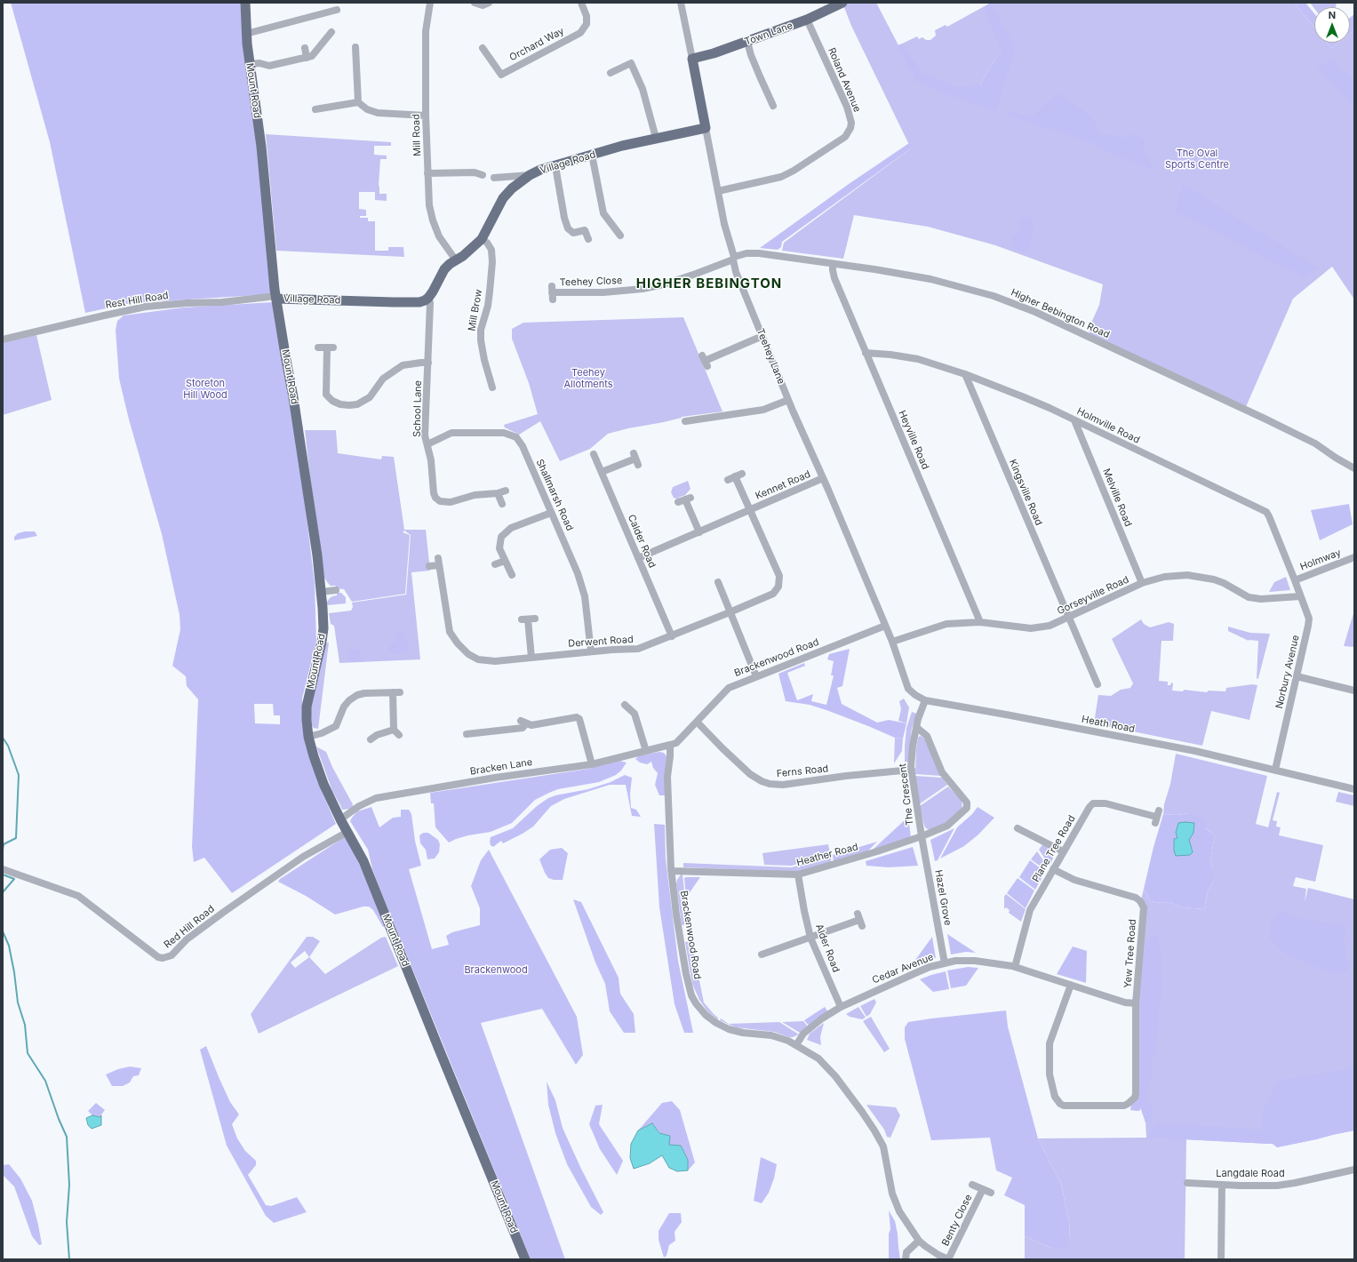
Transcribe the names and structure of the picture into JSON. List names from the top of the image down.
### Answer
{
  "streets": {
    "main road": [
      "Town Lane",
      "Mount Road",
      "Village Road",
      "Teehey Lane"
    ],
    "street": [
      "Orchard Way",
      "Roland Avenue",
      "Mill Road",
      "Teehey Close",
      "Rest Hill Road",
      "Mill Brow",
      "Higher Bebington Road",
      "School Lane",
      "Holmville Road",
      "Heyville Road",
      "Kennet Road",
      "Kingsville Road",
      "Shallmarsh Road",
      "Melville Road",
      "Calder Road",
      "Holmway",
      "Gorseyville Road",
      "Derwent Road",
      "Brackenwood Road",
      "Norbury Avenue",
      "Heath Road",
      "Bracken Lane",
      "Ferns Road",
      "The Crescent",
      "Plane Tree Road",
      "Heather Road",
      "Hazel Grove",
      "Red Hill Road",
      "Alder Road",
      "Yew Tree Road",
      "Cedar Avenue",
      "Langdale Road",
      "Benty Close"
    ]
  },
  "crossings": [
    ["Town Lane", "Roland Avenue"],
    ["Town Lane", "Teehey Lane"],
    ["Roland Avenue", "Teehey Lane"],
    ["Mount Road", "Village Road"],
    ["Mount Road", "Rest Hill Road"],
    ["Mount Road", "Bracken Lane"],
    ["Mount Road", "Red Hill Road"],
    ["Mill Road", "Village Road"],
    ["Village Road", "Rest Hill Road"],
    ["Village Road", "Mill Brow"],
    ["Village Road", "Teehey Lane"],
    ["Village Road", "School Lane"],
    ["Teehey Close", "Higher Bebington Road"],
    ["Teehey Close", "Teehey Lane"],
    ["Higher Bebington Road", "Teehey Lane"],
    ["Higher Bebington Road", "Heyville Road"],
    ["Teehey Lane", "Kennet Road"],
    ["Teehey Lane", "Gorseyville Road"],
    ["Teehey Lane", "Brackenwood Road"],
    ["Teehey Lane", "Heath Road"],
    ["School Lane", "Shallmarsh Road"],
    ["Holmville Road", "Heyville Road"],
    ["Holmville Road", "Kingsville Road"],
    ["Holmville Road", "Melville Road"],
    ["Holmville Road", "Holmway"],
    ["Holmville Road", "Norbury Avenue"],
    ["Heyville Road", "Gorseyville Road"],
    ["Kennet Road", "Calder Road"],
    ["Kennet Road", "Derwent Road"],
    ["Kingsville Road", "Gorseyville Road"],
    ["Shallmarsh Road", "Derwent Road"],
    ["Melville Road", "Gorseyville Road"],
    ["Calder Road", "Derwent Road"],
    ["Holmway", "Norbury Avenue"],
    ["Gorseyville Road", "Norbury Avenue"],
    ["Gorseyville Road", "Heath Road"],
    ["Brackenwood Road", "Bracken Lane"],
    ["Brackenwood Road", "Ferns Road"],
    ["Brackenwood Road", "Heather Road"],
    ["Brackenwood Road", "Cedar Avenue"],
    ["Norbury Avenue", "Heath Road"],
    ["Heath Road", "The Crescent"],
    ["Ferns Road", "The Crescent"],
    ["The Crescent", "Heather Road"],
    ["The Crescent", "Hazel Grove"],
    ["Plane Tree Road", "Yew Tree Road"],
    ["Plane Tree Road", "Cedar Avenue"],
    ["Heather Road", "Hazel Grove"],
    ["Heather Road", "Alder Road"],
    ["Hazel Grove", "Cedar Avenue"],
    ["Alder Road", "Cedar Avenue"],
    ["Yew Tree Road", "Cedar Avenue"]
  ],
  "districts": ["HIGHER BEBINGTON"],
  "parks": [
    "The Oval Sports Centre",
    "Teehey Allotments",
    "Storeton Hill Wood",
    "Brackenwood"
  ],
  "north": "top"
}
